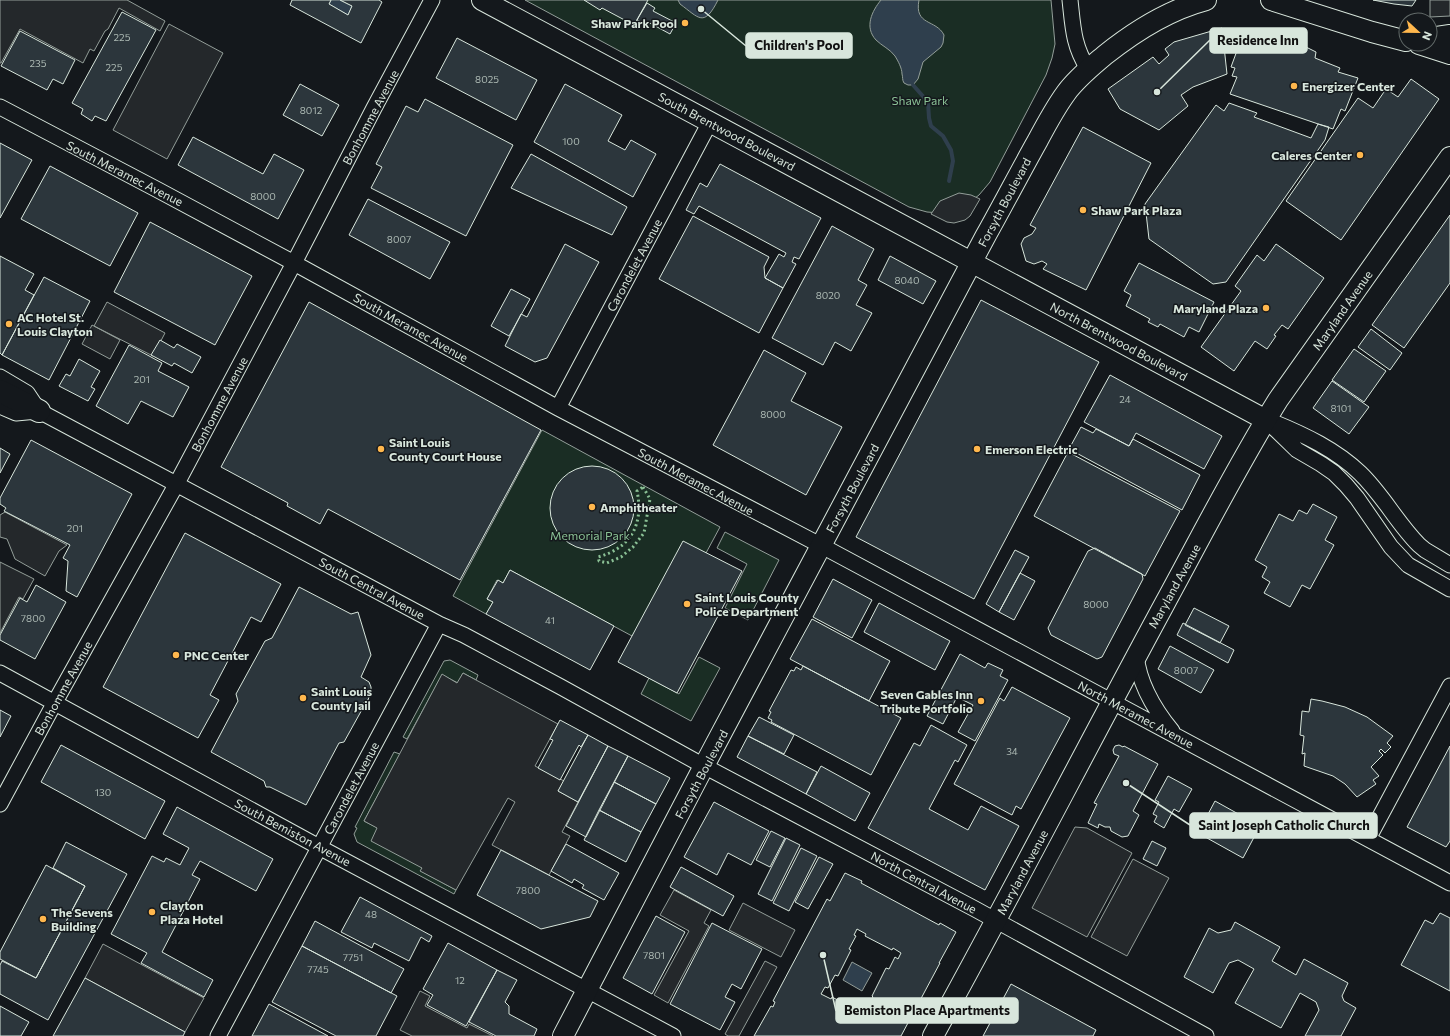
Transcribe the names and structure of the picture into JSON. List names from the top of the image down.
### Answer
{
  "streets": {
    "main road": [
      "South Brentwood Boulevard",
      "Forsyth Boulevard",
      "Maryland Avenue",
      "North Brentwood Boulevard"
    ],
    "street": [
      "Bonhomme Avenue",
      "South Meramec Avenue",
      "Carondelet Avenue",
      "South Central Avenue",
      "North Meramec Avenue",
      "South Bemiston Avenue",
      "North Central Avenue"
    ]
  },
  "crossings": [
    ["Bonhomme Avenue", "South Meramec Avenue"],
    ["Bonhomme Avenue", "South Central Avenue"],
    ["Bonhomme Avenue", "South Bemiston Avenue"],
    ["South Brentwood Boulevard", "Forsyth Boulevard"],
    ["South Brentwood Boulevard", "Carondelet Avenue"],
    ["South Brentwood Boulevard", "North Brentwood Boulevard"],
    ["South Meramec Avenue", "Forsyth Boulevard"],
    ["South Meramec Avenue", "Carondelet Avenue"],
    ["South Meramec Avenue", "North Meramec Avenue"],
    ["Forsyth Boulevard", "North Brentwood Boulevard"],
    ["Forsyth Boulevard", "South Central Avenue"],
    ["Forsyth Boulevard", "North Meramec Avenue"],
    ["Forsyth Boulevard", "South Bemiston Avenue"],
    ["Forsyth Boulevard", "North Central Avenue"],
    ["Carondelet Avenue", "South Central Avenue"],
    ["Carondelet Avenue", "South Bemiston Avenue"],
    ["Maryland Avenue", "North Brentwood Boulevard"],
    ["Maryland Avenue", "North Meramec Avenue"],
    ["Maryland Avenue", "North Central Avenue"],
    ["South Central Avenue", "North Central Avenue"]
  ],
  "parks": ["Shaw Park", "Memorial Park"],
  "places": [
    "Children's Pool",
    "Shaw Park Pool",
    "Energizer Center",
    "Residence Inn",
    "Caleres Center",
    "Shaw Park Plaza",
    "Maryland Plaza",
    "AC Hotel St. Louis Clayton",
    "Saint Louis County Court House",
    "Emerson Electric",
    "Amphitheater",
    "Saint Louis County Police Department",
    "PNC Center",
    "Saint Louis County Jail",
    "Seven Gables Inn Tribute Portfolio",
    "Saint Joseph Catholic Church",
    "Clayton Plaza Hotel",
    "The Sevens Building",
    "Bemiston Place Apartments"
  ],
  "house_numbers": [
    "225",
    "235",
    "225",
    "8025",
    "8012",
    "100",
    "8000",
    "8007",
    "8040",
    "8020",
    "201",
    "24",
    "8101",
    "8000",
    "201",
    "8000",
    "7800",
    "41",
    "8007",
    "34",
    "130",
    "7800",
    "48",
    "7801",
    "7751",
    "7745",
    "12"
  ],
  "north": "right"
}
